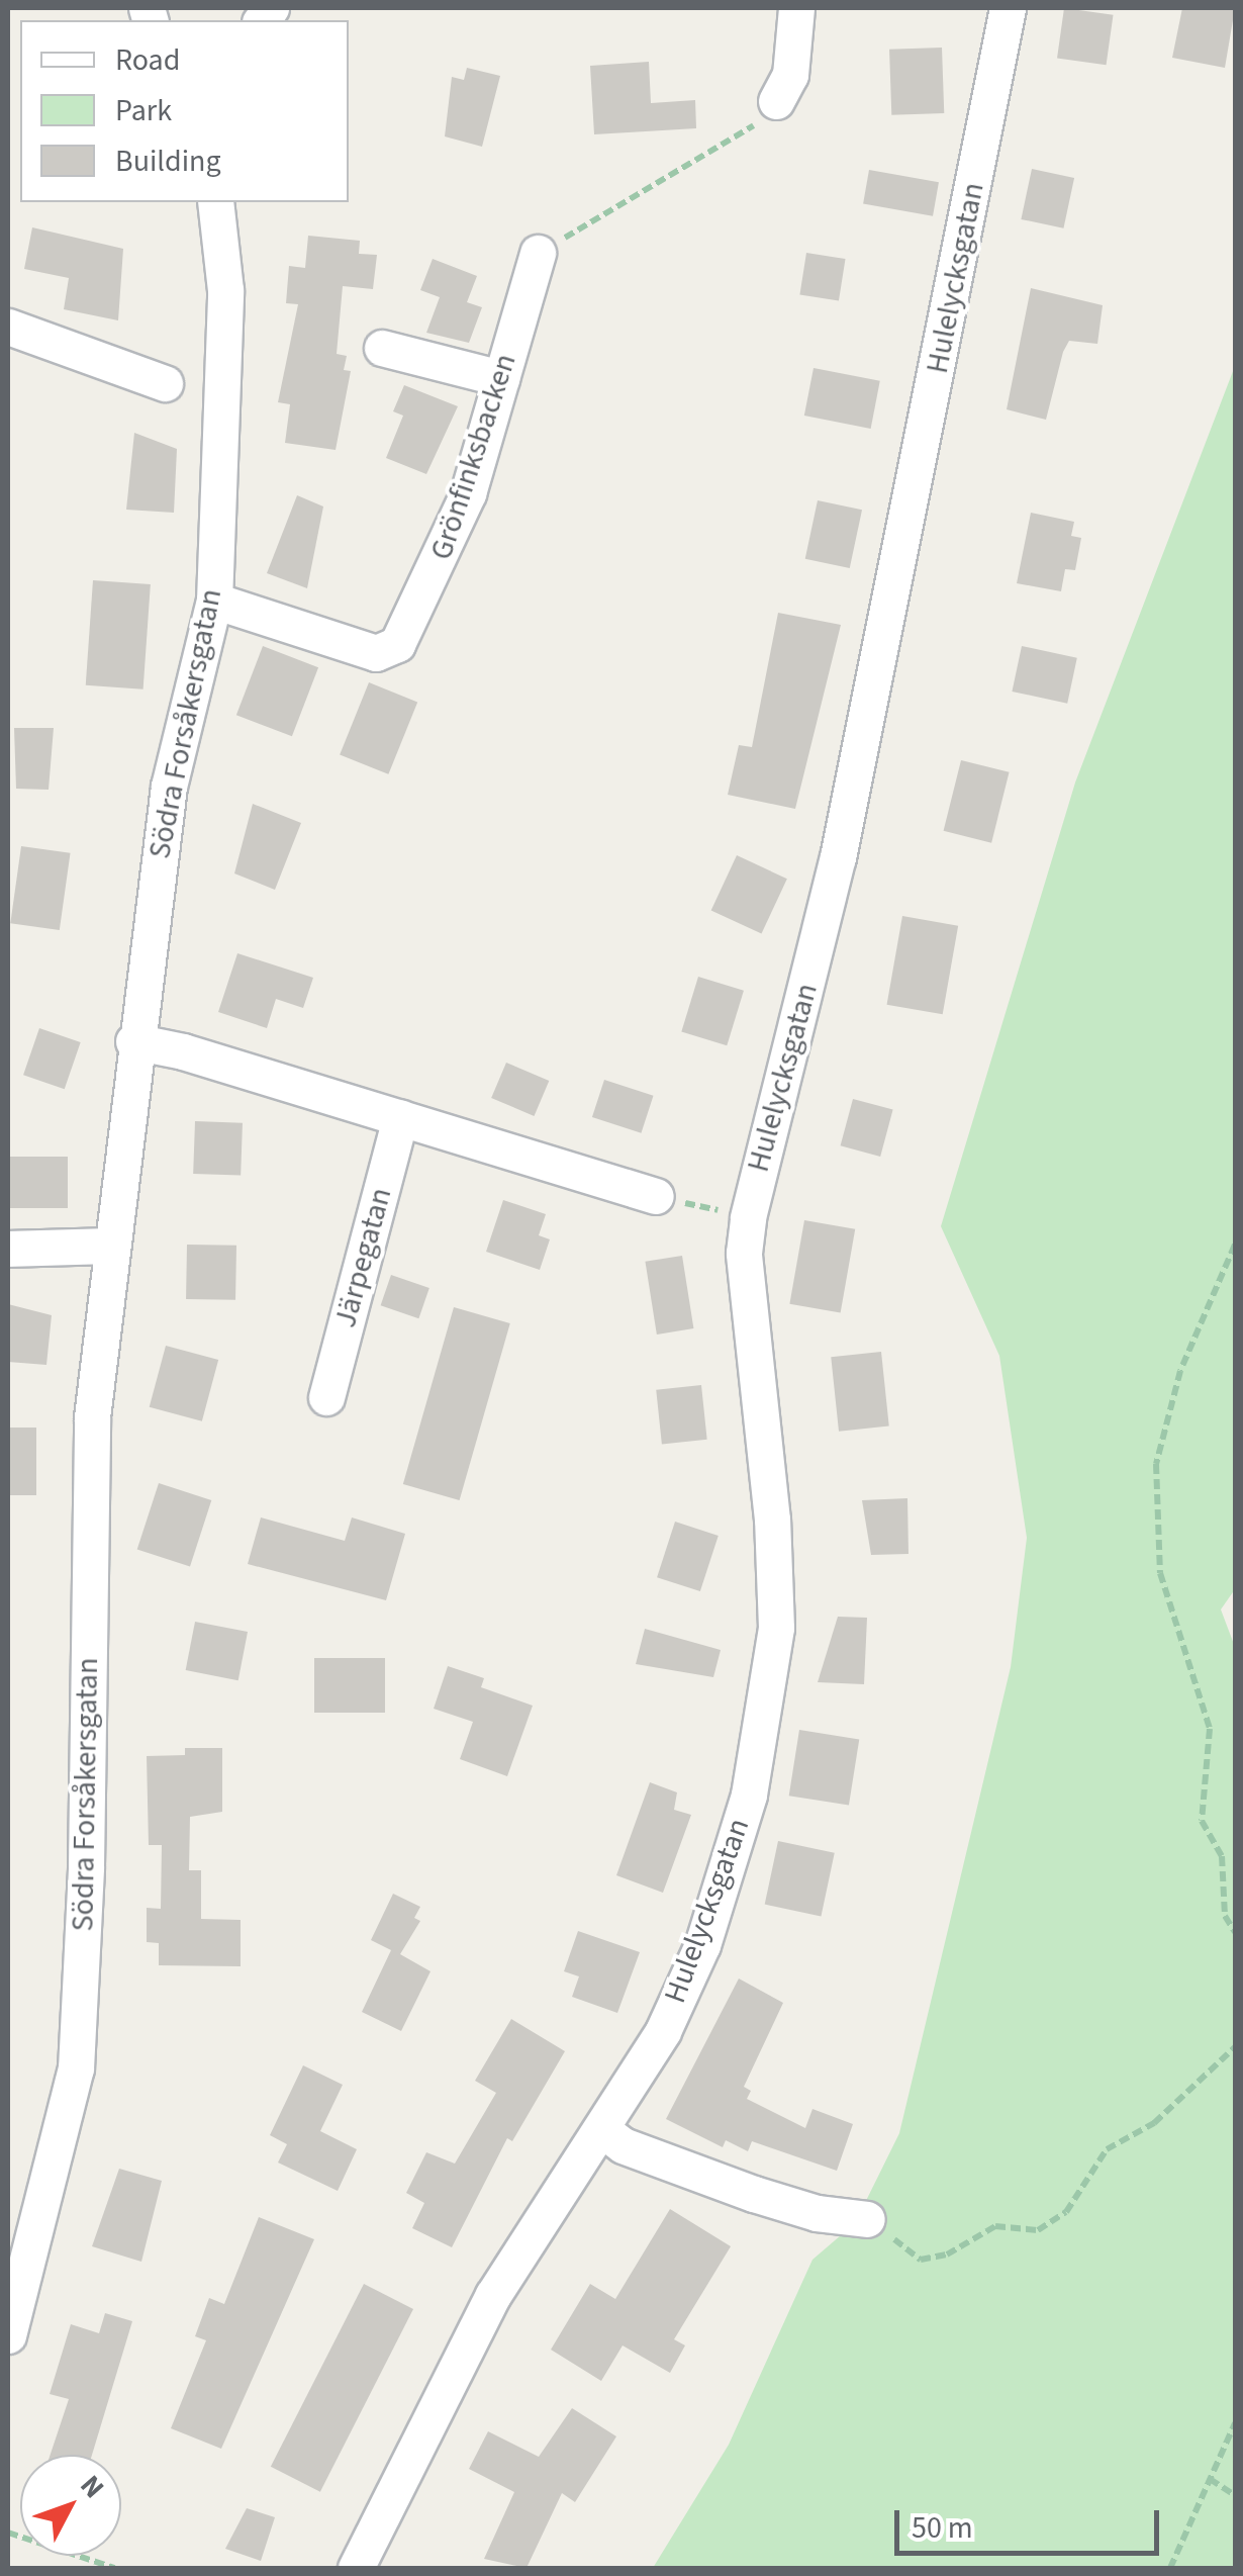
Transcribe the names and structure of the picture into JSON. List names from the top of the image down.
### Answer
{
  "streets": {
    "street": [
      "Hulelycksgatan",
      "Grönfinksbacken",
      "Södra Forsåkersgatan",
      "Järpegatan"
    ]
  },
  "crossings": [
    ["Grönfinksbacken", "Södra Forsåkersgatan"]
  ],
  "legend": ["Road", "Park", "Building"],
  "scale_bar": "50 m",
  "north": "top right"
}
